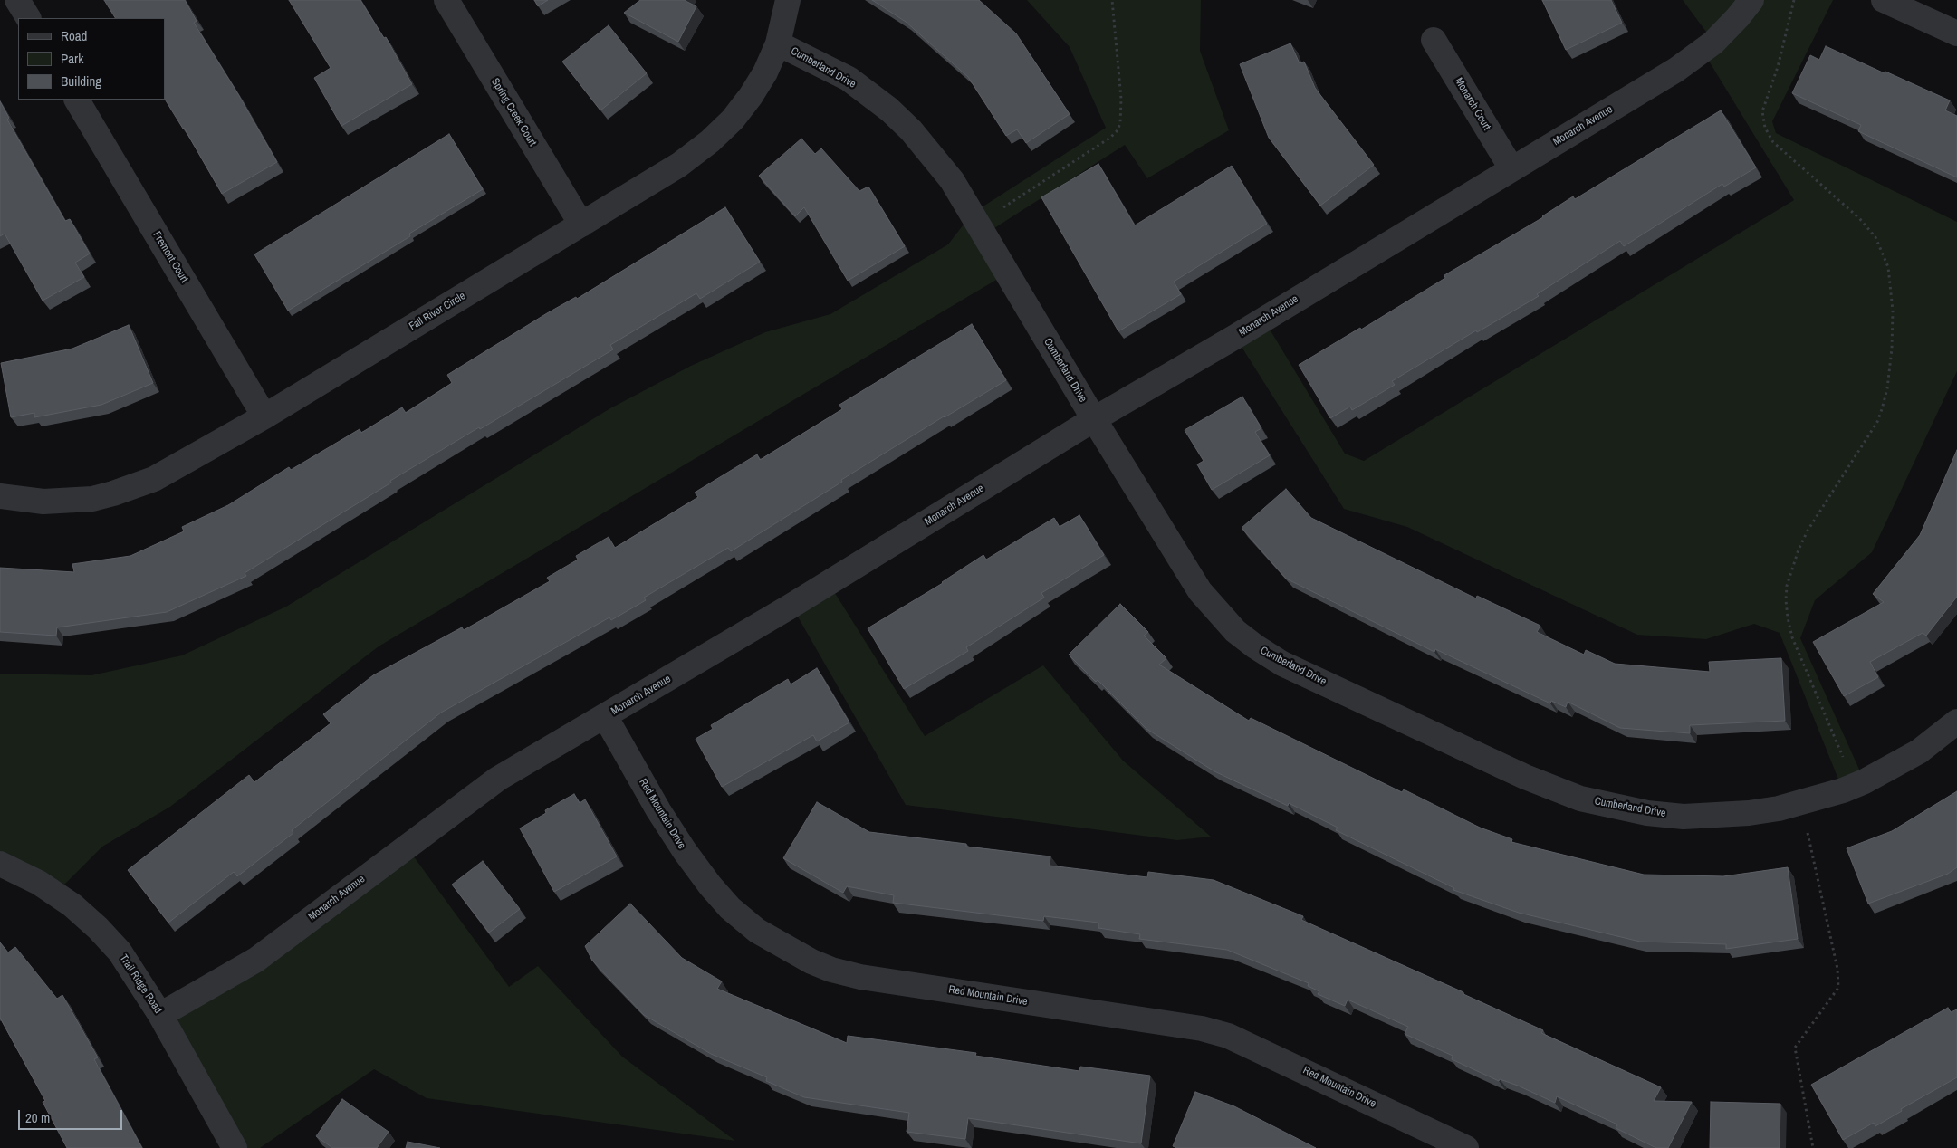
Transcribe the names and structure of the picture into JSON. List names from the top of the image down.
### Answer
{
  "streets": {
    "street": [
      "Cumberland Drive",
      "Monarch Court",
      "Spring Creek Court",
      "Monarch Avenue",
      "Fremont Court",
      "Fall River Circle",
      "Red Mountain Drive",
      "Trail Ridge Road"
    ]
  },
  "crossings": [
    ["Cumberland Drive", "Monarch Avenue"],
    ["Cumberland Drive", "Fall River Circle"],
    ["Monarch Court", "Monarch Avenue"],
    ["Spring Creek Court", "Fall River Circle"],
    ["Monarch Avenue", "Red Mountain Drive"],
    ["Monarch Avenue", "Trail Ridge Road"],
    ["Fremont Court", "Fall River Circle"]
  ],
  "legend": ["Road", "Park", "Building"],
  "scale_bar": "20 m"
}
